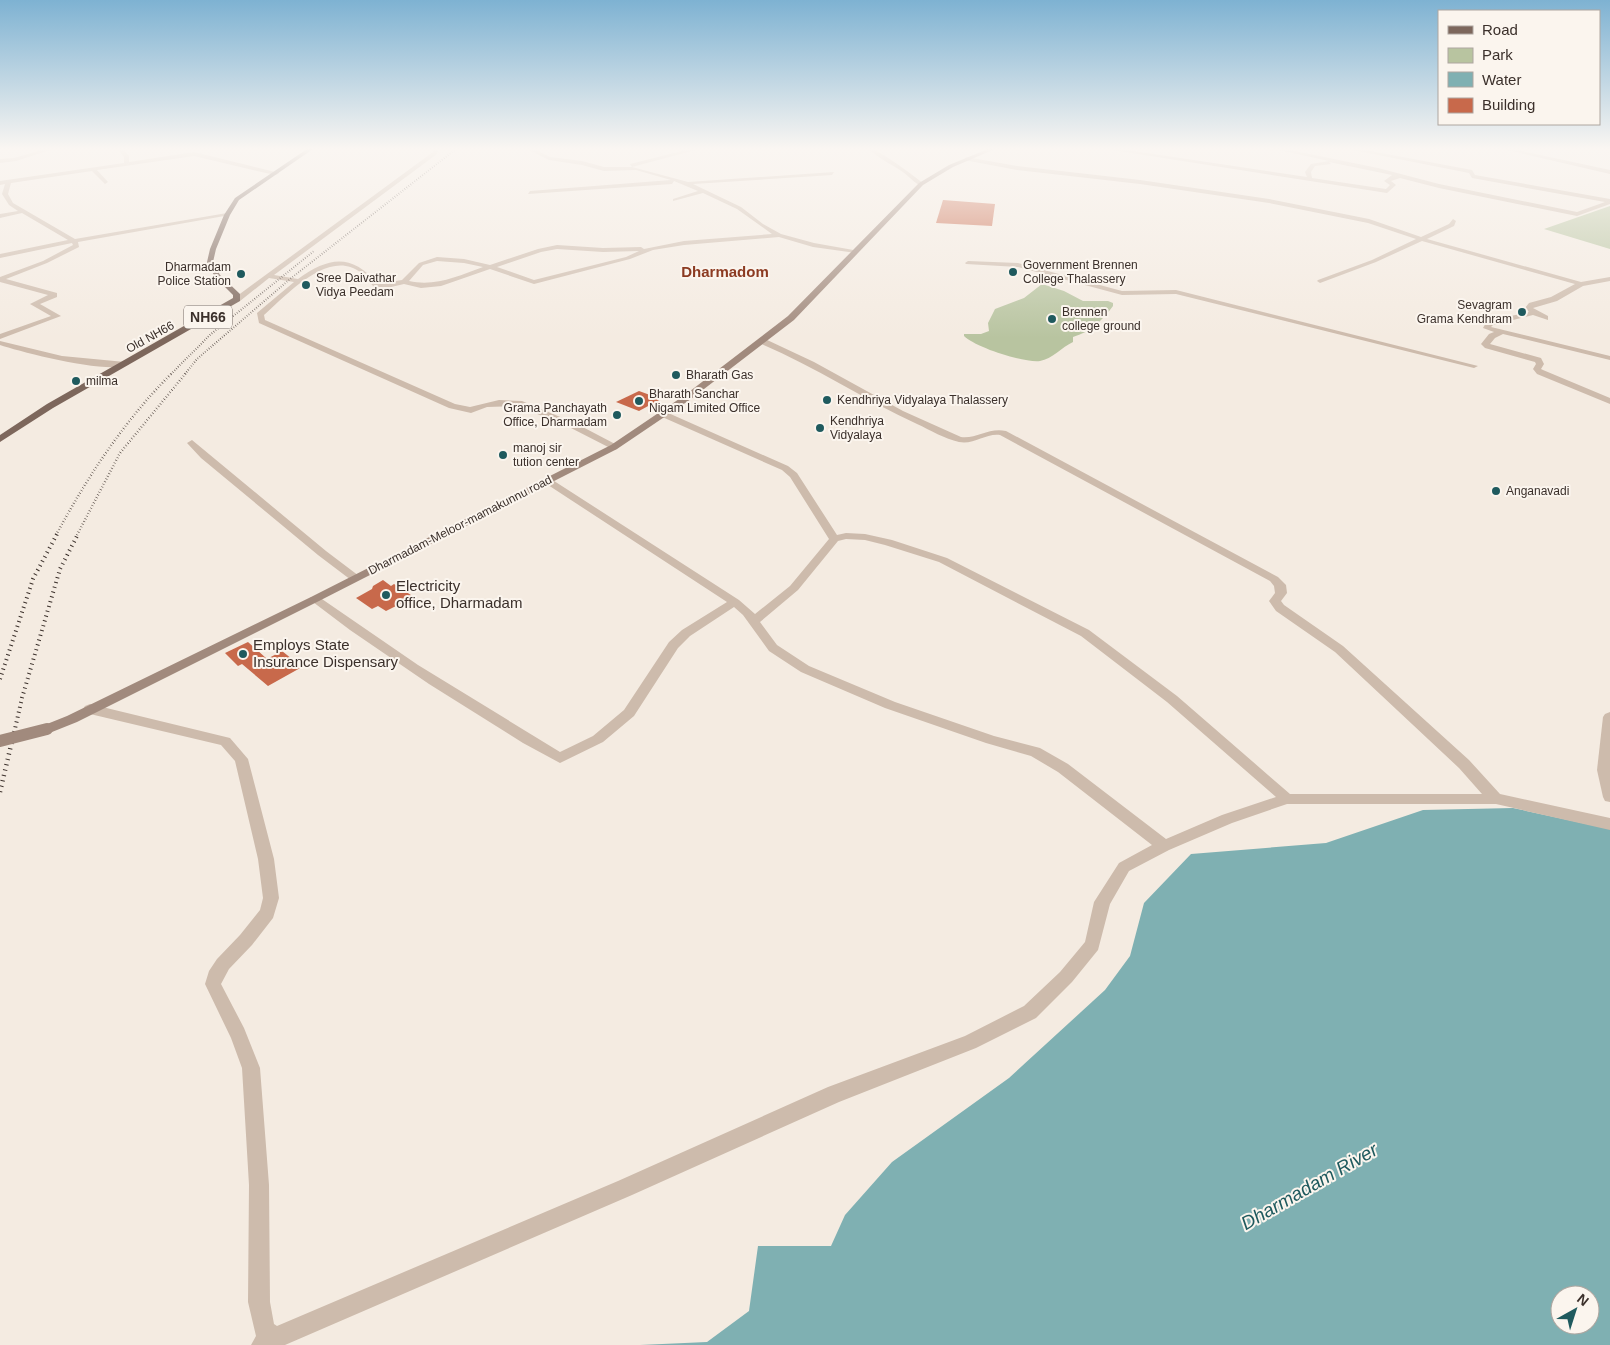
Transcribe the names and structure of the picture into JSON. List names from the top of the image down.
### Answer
{
  "streets": {
    "main road": ["NH66", "Old NH66", "Dharmadam-Meloor-mamakunnu road"]
  },
  "crossings": [
    ["NH66", "Old NH66"]
  ],
  "districts": ["Dharmadom"],
  "water": ["Dharmadam River"],
  "places": [
    "Government Brennen College Thalassery",
    "Dharmadam Police Station",
    "Sree Daivathar Vidya Peedam",
    "Sevagram Grama Kendhram",
    "Brennen college ground",
    "Bharath Gas",
    "milma",
    "Kendhriya Vidyalaya Thalassery",
    "Bharath Sanchar Nigam Limited Office",
    "Grama Panchayath Office, Dharmadam",
    "Kendhriya Vidyalaya",
    "manoj sir tution center",
    "Anganavadi",
    "Electricity office, Dharmadam",
    "Employs State Insurance Dispensary"
  ],
  "legend": [
    "Road",
    "Park",
    "Water",
    "Building"
  ],
  "north": "top right"
}
